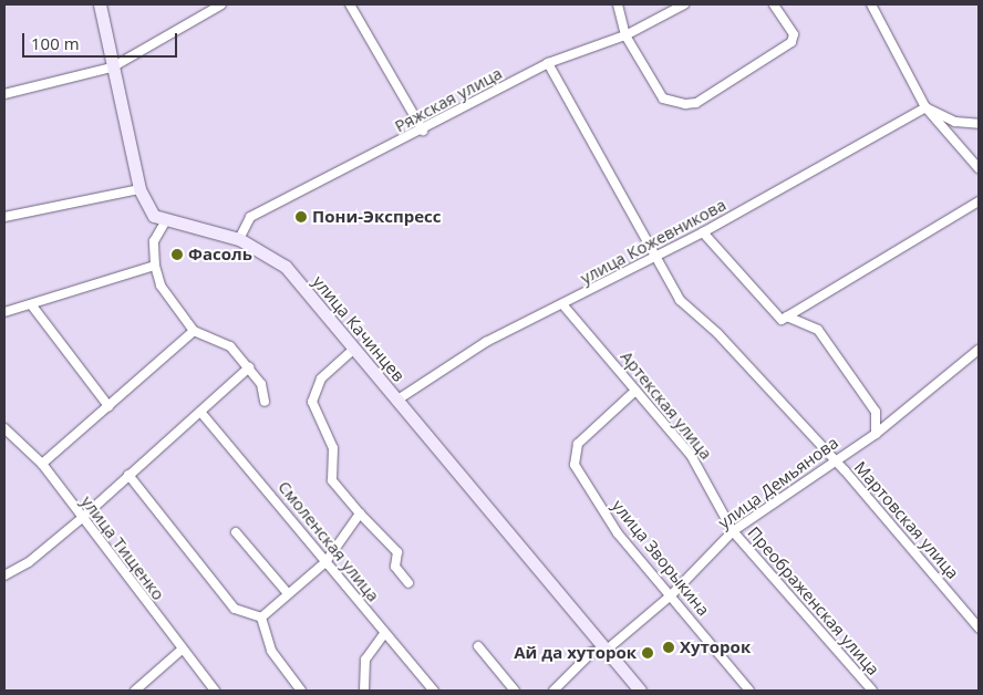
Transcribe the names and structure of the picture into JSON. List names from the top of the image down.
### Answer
{
  "streets": {
    "main road": ["улица Качинцев"],
    "street": [
      "Ряжская улица",
      "улица Кожевникова",
      "Артекская улица",
      "улица Демьянова",
      "Мартовская улица",
      "Смоленская улица",
      "улица Тищенко",
      "улица Зворыкина",
      "Преображенская улица"
    ]
  },
  "crossings": [
    ["Ряжская улица", "улица Качинцев"],
    ["Ряжская улица", "Мартовская улица"],
    ["улица Кожевникова", "улица Качинцев"],
    ["улица Кожевникова", "Артекская улица"],
    ["улица Кожевникова", "Мартовская улица"],
    ["улица Качинцев", "улица Демьянова"],
    ["Артекская улица", "улица Демьянова"],
    ["Артекская улица", "улица Зворыкина"],
    ["Артекская улица", "Преображенская улица"],
    ["улица Демьянова", "Мартовская улица"],
    ["улица Демьянова", "улица Зворыкина"],
    ["улица Демьянова", "Преображенская улица"]
  ],
  "places": [
    "Пони-Экспресс",
    "Фасоль",
    "Хуторок",
    "Ай да хуторок"
  ],
  "scale_bar": "100 m"
}
